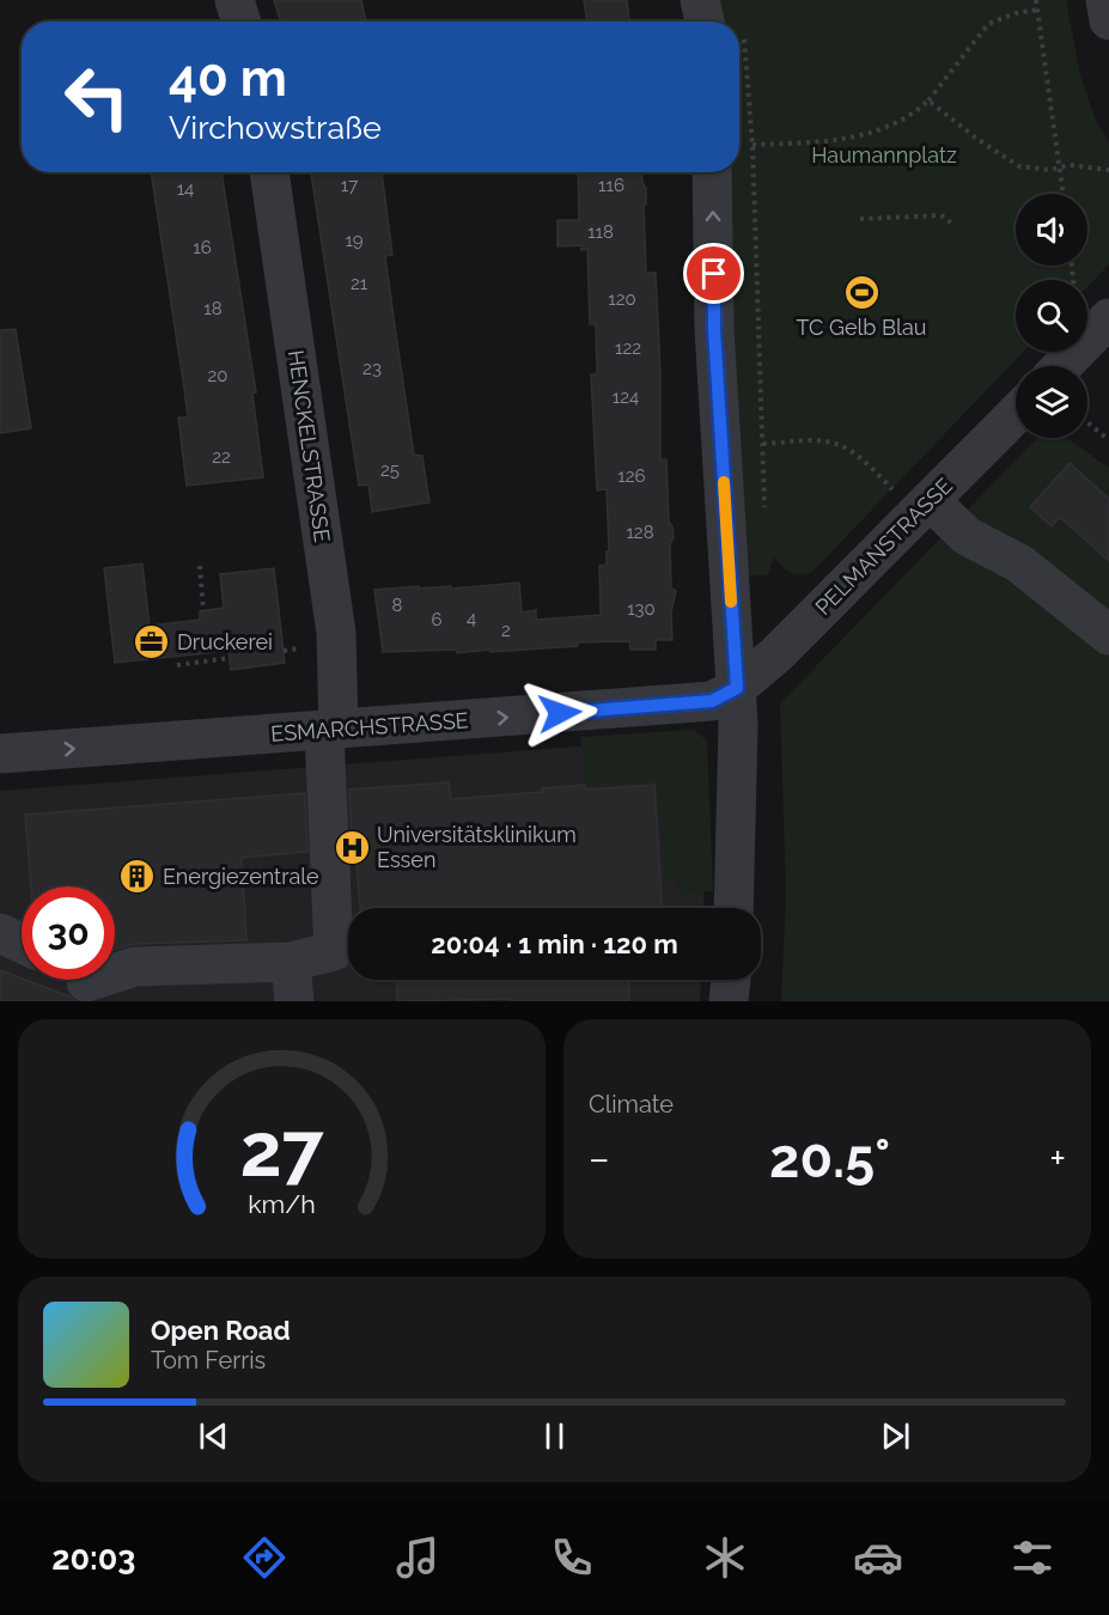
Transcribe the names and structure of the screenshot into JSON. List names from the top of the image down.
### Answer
{
  "streets": {
    "street": ["HENCKELSTRASSE", "PELMANSTRASSE", "ESMARCHSTRASSE"]
  },
  "crossings": [
    ["HENCKELSTRASSE", "ESMARCHSTRASSE"],
    ["PELMANSTRASSE", "ESMARCHSTRASSE"]
  ],
  "one_way": ["ESMARCHSTRASSE"],
  "parks": ["Haumannplatz"],
  "places": {
    "sports": ["TC Gelb Blau"],
    "office": ["Druckerei"],
    "hospital": ["Universitätsklinikum Essen"],
    "building": ["Energiezentrale"]
  },
  "house_numbers": [
    "17",
    "116",
    "14",
    "118",
    "19",
    "16",
    "21",
    "120",
    "18",
    "122",
    "23",
    "20",
    "124",
    "22",
    "25",
    "126",
    "128",
    "8",
    "130",
    "4",
    "6",
    "2"
  ],
  "page": {
    "turn": ["40 m", "Virchowstraße"],
    "limit": "30",
    "trip": "20:04 · 1 min · 120 m",
    "tile": "Climate",
    "heat": ["−", "20.5°", "+"],
    "song": ["Open Road", "Tom Ferris"],
    "tabs": "20:03",
    "gauge": ["27", "km/h"]
  }
}
